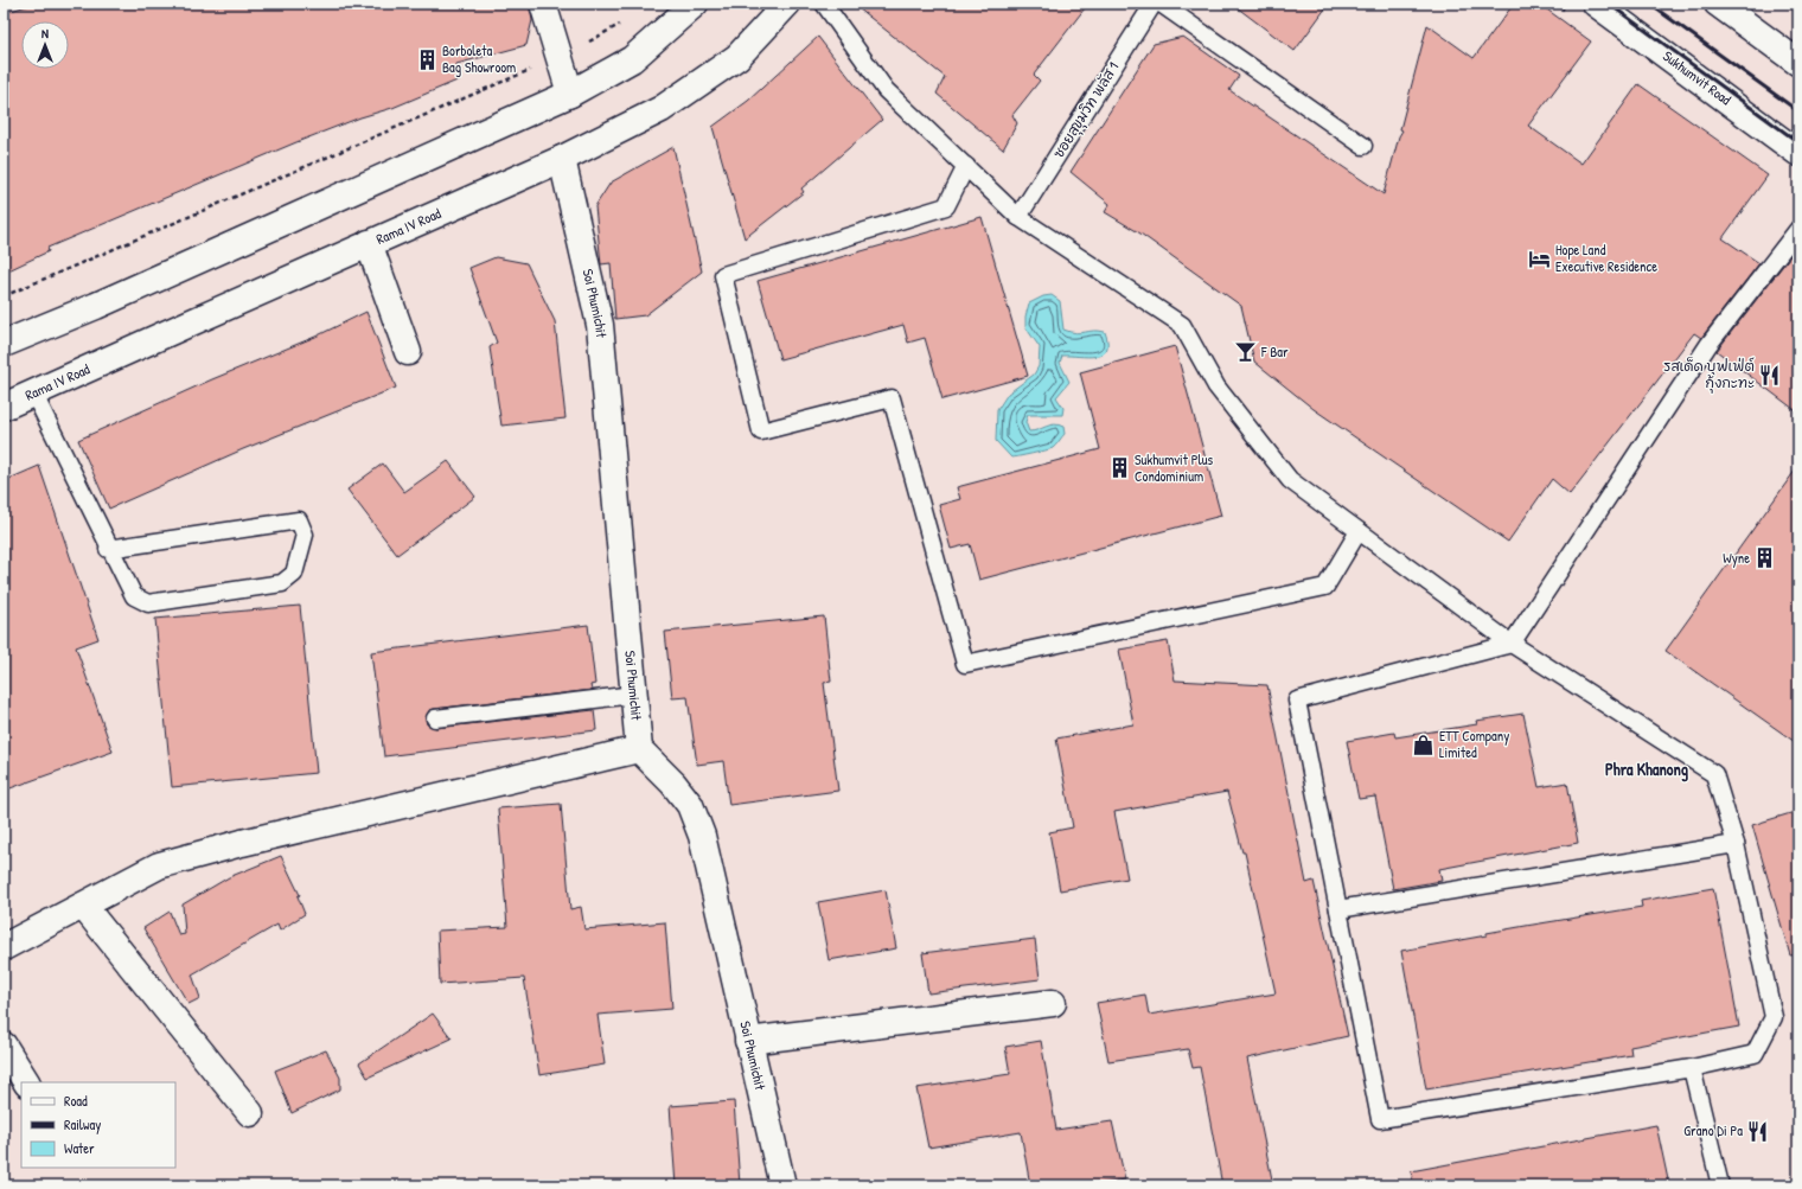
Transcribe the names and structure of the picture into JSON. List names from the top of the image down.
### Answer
{
  "streets": {
    "street": ["Sukhumvit Road", "Rama IV Road", "Soi Phumichit"],
    "lane": ["ซอยสุขุมวิท พลัส 1"]
  },
  "crossings": [
    ["Rama IV Road", "Soi Phumichit"]
  ],
  "districts": ["Phra Khanong"],
  "places": {
    "building": ["Borboleta Bag Showroom", "Sukhumvit Plus Condominium", "Wyne"],
    "hotel": ["Hope Land Executive Residence"],
    "bar": ["F Bar"],
    "restaurant": ["รสเด็ด บุฟเฟ่ต์ กุ้งกะทะ", "Grano Di Pa"],
    "shop": ["ETT Company Limited"]
  },
  "legend": ["Road", "Railway", "Water"],
  "north": "top"
}
